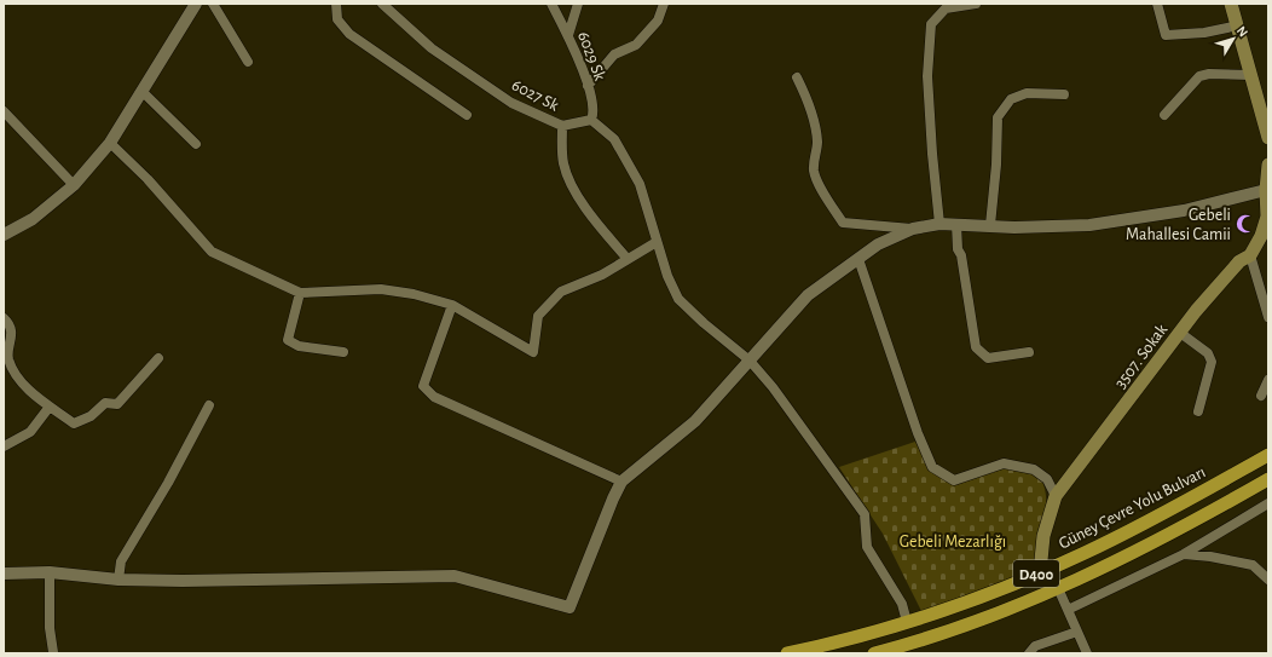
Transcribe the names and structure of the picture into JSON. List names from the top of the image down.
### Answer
{
  "streets": {
    "highway": ["Güney Çevre Yolu Bulvarı", "D400"],
    "main road": ["3507. Sokak"],
    "street": ["6029 Sk", "6027 Sk"]
  },
  "crossings": [
    ["6029 Sk", "6027 Sk"],
    ["3507. Sokak", "Güney Çevre Yolu Bulvarı"]
  ],
  "parks": ["Gebeli Mezarlığı"],
  "places": {
    "mosque": ["Gebeli Mahallesi Camii"]
  },
  "north": "top right"
}
